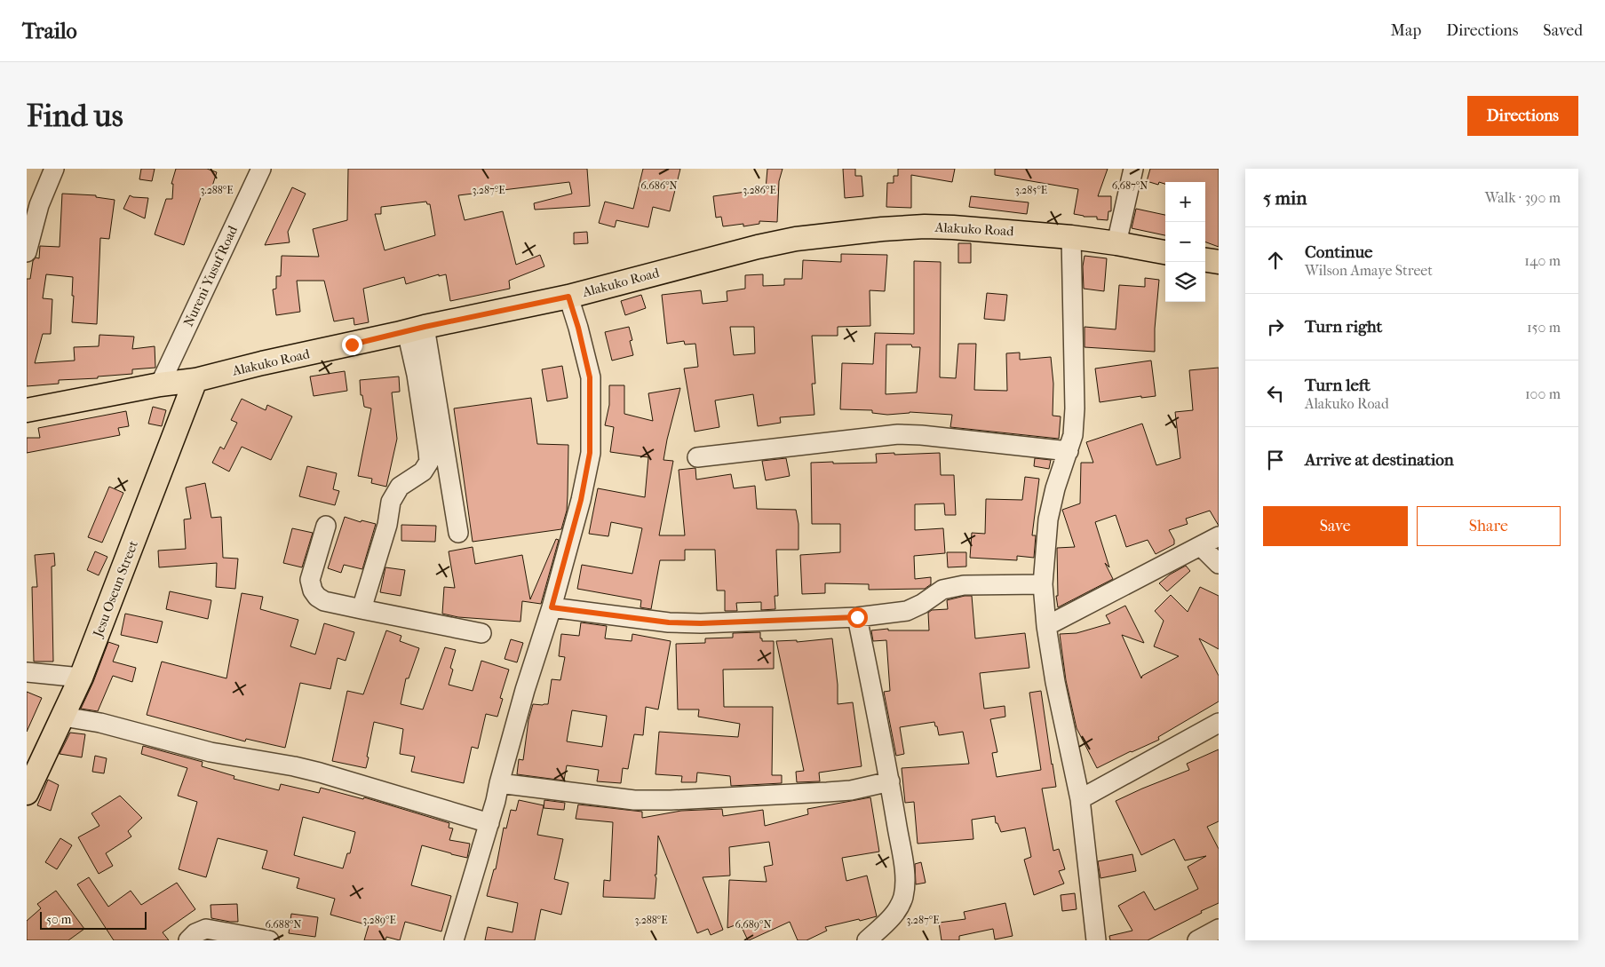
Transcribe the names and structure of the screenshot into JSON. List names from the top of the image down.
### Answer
{
  "streets": {
    "main road": ["Alakuko Road", "Jesu Oseun Street"],
    "street": ["Nureni Yusuf Road"]
  },
  "crossings": [
    ["Alakuko Road", "Nureni Yusuf Road"],
    ["Alakuko Road", "Jesu Oseun Street"]
  ],
  "scale_bar": "50 m",
  "page": {
    "header": "Trailo",
    "nav": ["Map", "Directions", "Saved"],
    "buttons": [
      "Directions",
      ["Save", "Share"]
    ],
    "title": "Find us",
    "heading": ["5 min", "Walk · 390 m"],
    "map_buttons": ["+", "−"],
    "list": [
      ["Continue", "Wilson Amaye Street", "140 m"],
      ["Turn right", "150 m"],
      ["Turn left", "Alakuko Road", "100 m"],
      "Arrive at destination"
    ],
    "scale": "50 m"
  },
  "coordinates": [
    "6.686°N",
    "6.687°N",
    "3.285°E",
    "3.288°E",
    "3.287°E",
    "3.286°E",
    "3.289°E",
    "6.688°N",
    "6.689°N"
  ]
}
